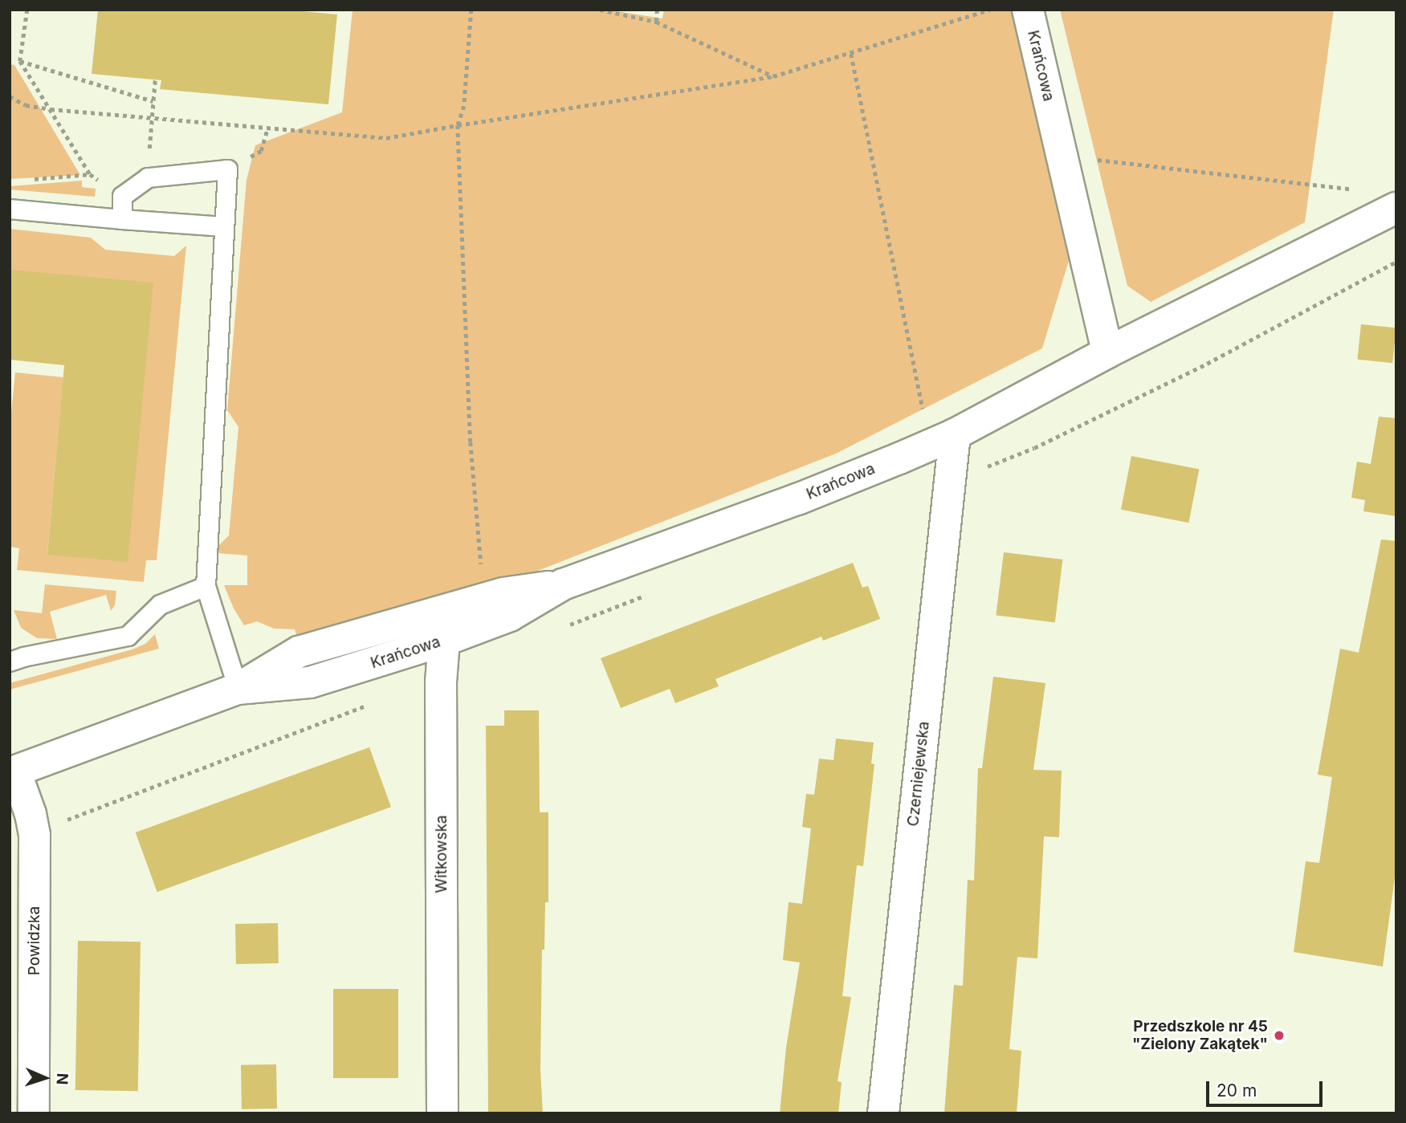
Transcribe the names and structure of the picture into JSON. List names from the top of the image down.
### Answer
{
  "streets": {
    "street": [
      "Krańcowa",
      "Czerniejewska",
      "Witkowska",
      "Powidzka"
    ]
  },
  "crossings": [
    ["Krańcowa", "Czerniejewska"],
    ["Krańcowa", "Witkowska"],
    ["Krańcowa", "Powidzka"]
  ],
  "places": ["Przedszkole nr 45 \"Zielony Zakątek\""],
  "scale_bar": "20 m",
  "north": "right"
}
